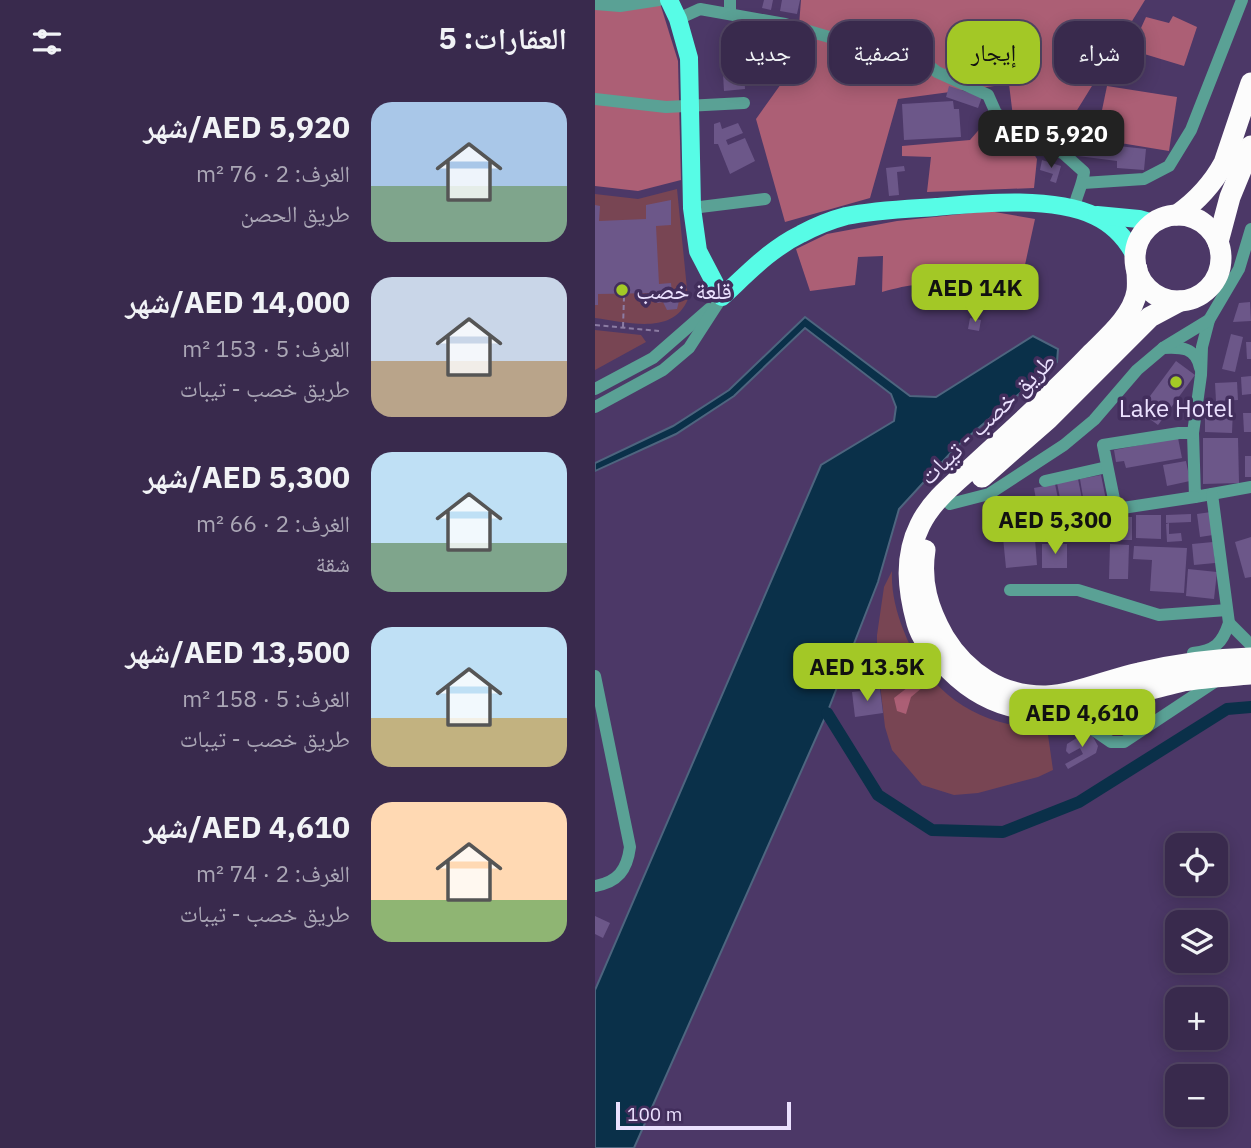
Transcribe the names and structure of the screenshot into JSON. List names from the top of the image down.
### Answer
{
  "streets": {
    "highway": ["طريق خصب - تيبات"]
  },
  "places": ["قلعة خصب", "Lake Hotel"],
  "scale_bar": "100 m",
  "page": {
    "heading": "العقارات: 5",
    "chip": [
      "شراء",
      "إيجار",
      "تصفية",
      "جديد"
    ],
    "list": [
      {
        "name": "AED 5,920/شهر",
        "note": "الغرف: 2 · 76 m² · طريق الحصن"
      },
      {
        "name": "AED 14,000/شهر",
        "note": "الغرف: 5 · 153 m² · طريق خصب - تيبات"
      },
      {
        "name": "AED 5,300/شهر",
        "note": "الغرف: 2 · 66 m² · شقة"
      },
      {
        "name": "AED 13,500/شهر",
        "note": "الغرف: 5 · 158 m² · طريق خصب - تيبات"
      },
      {
        "name": "AED 4,610/شهر",
        "note": "الغرف: 2 · 74 m² · طريق خصب - تيبات"
      }
    ],
    "price": [
      "AED 5,920",
      "AED 14K",
      "AED 5,300",
      "AED 13.5K",
      "AED 4,610"
    ],
    "map_buttons": ["+", "−"],
    "scale": "100 m"
  }
}
